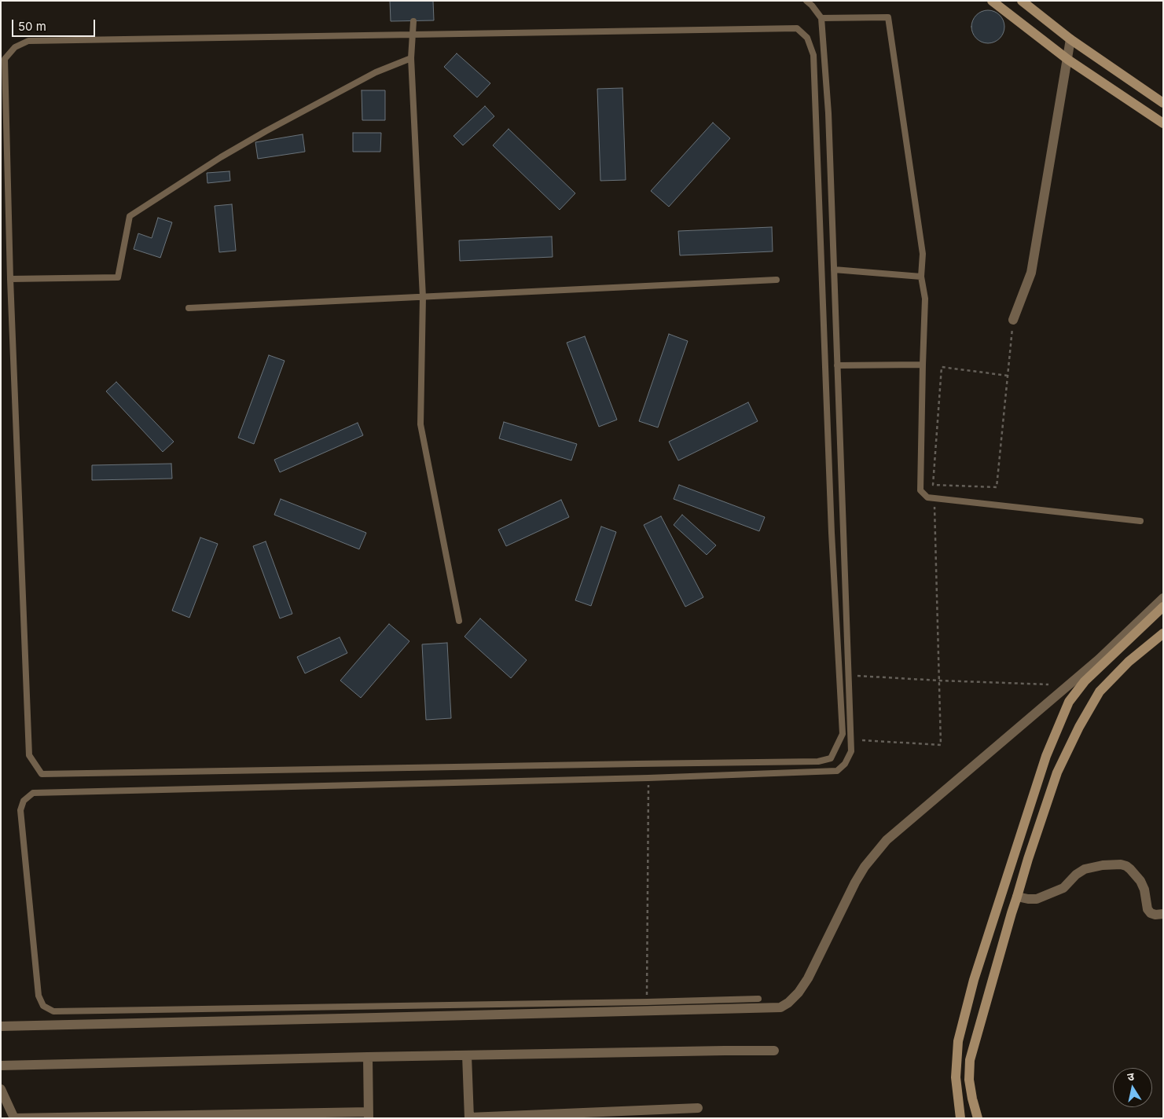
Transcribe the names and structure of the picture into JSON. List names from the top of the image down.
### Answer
{
  "scale_bar": "50 m",
  "north": "top"
}
